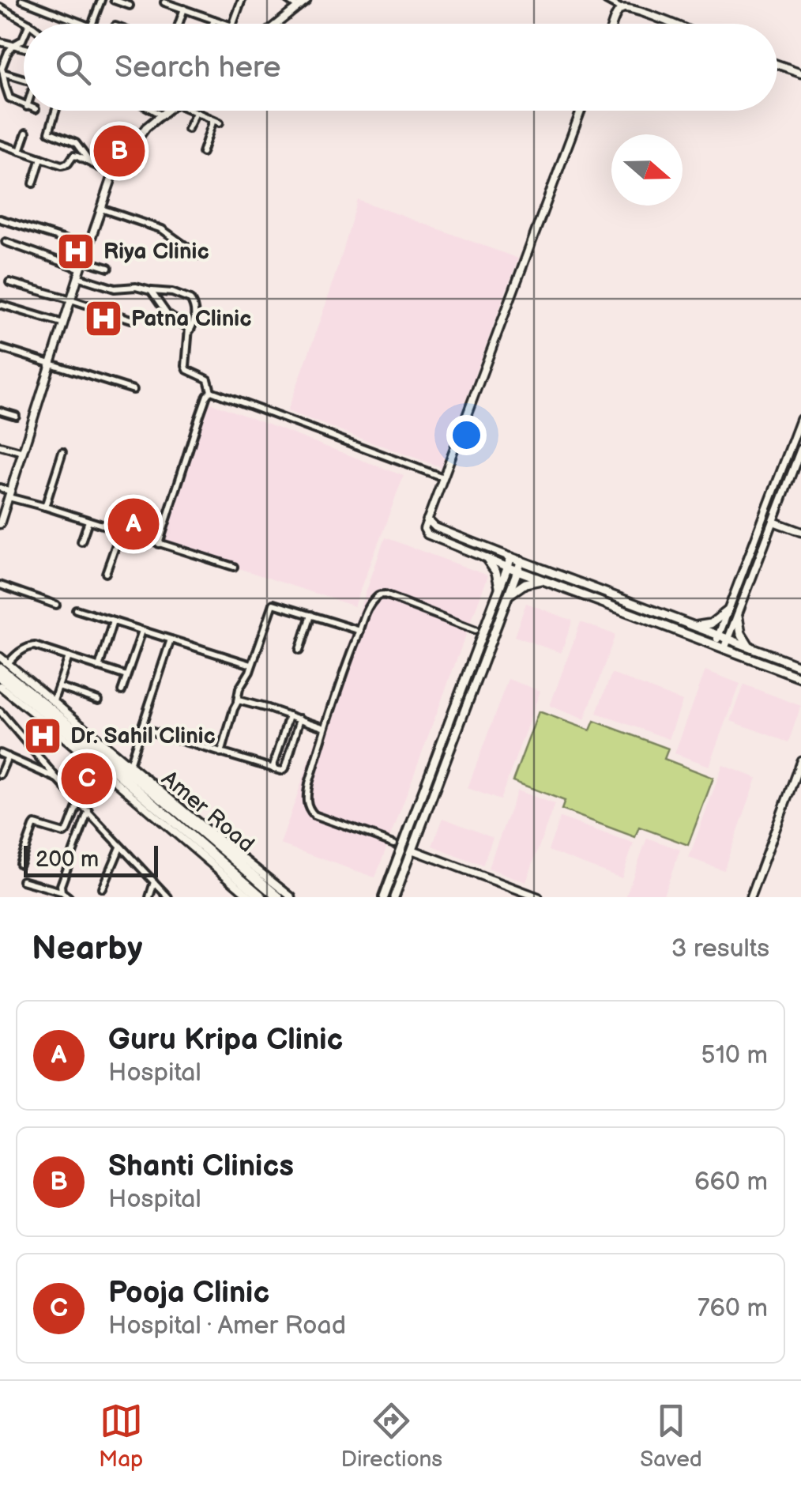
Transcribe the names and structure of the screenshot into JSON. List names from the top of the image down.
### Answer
{
  "streets": {
    "highway": ["Amer Road"]
  },
  "places": {
    "hospital": ["Riya Clinic", "Patna Clinic", "Dr. Sahil Clinic"]
  },
  "scale_bar": "200 m",
  "north": "right",
  "page": {
    "search": "Search here",
    "pins": ["B", "A", "C"],
    "scale": "200 m",
    "heading": ["Nearby", "3 results"],
    "list": [
      {
        "mark": "A",
        "name": "Guru Kripa Clinic",
        "note": "Hospital",
        "value": "510 m"
      },
      {
        "mark": "B",
        "name": "Shanti Clinics",
        "note": "Hospital",
        "value": "660 m"
      },
      {
        "mark": "C",
        "name": "Pooja Clinic",
        "note": "Hospital · Amer Road",
        "value": "760 m"
      }
    ],
    "nav": ["Map", "Directions", "Saved"]
  }
}
